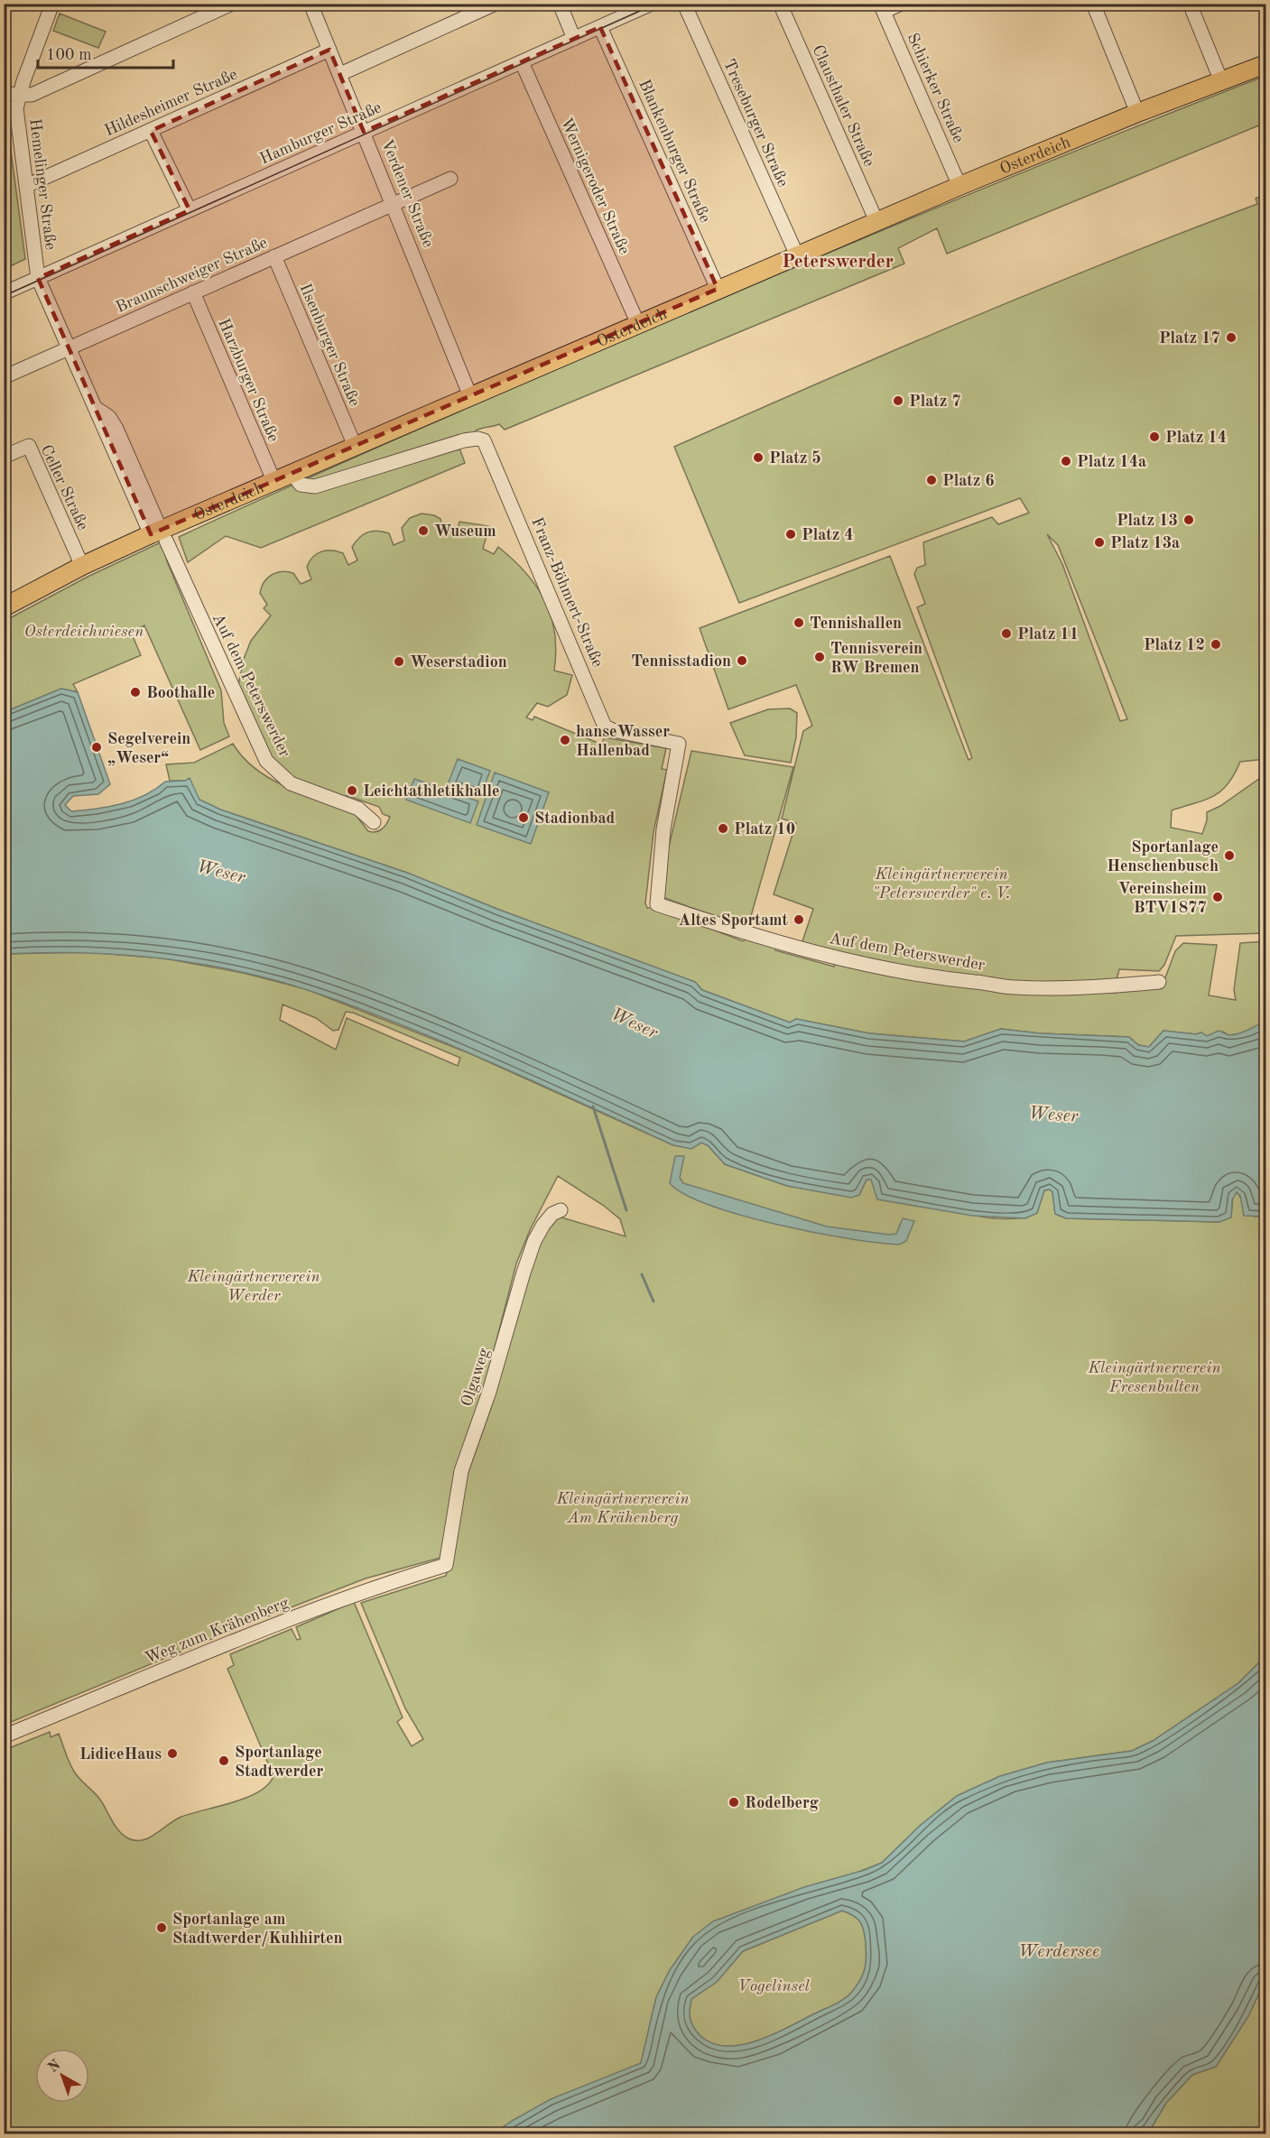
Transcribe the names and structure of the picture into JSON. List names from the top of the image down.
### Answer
{
  "streets": {
    "main road": ["Osterdeich"],
    "street": [
      "Schierker Straße",
      "Hildesheimer Straße",
      "Clausthaler Straße",
      "Treseburger Straße",
      "Hamburger Straße",
      "Blankenburger Straße",
      "Hemelinger Straße",
      "Wernigeroder Straße",
      "Verdener Straße",
      "Braunschweiger Straße",
      "Ilsenburger Straße",
      "Harzburger Straße",
      "Celler Straße",
      "Franz-Böhmert-Straße",
      "Auf dem Peterswerder",
      "Olgaweg",
      "Weg zum Krähenberg"
    ]
  },
  "crossings": [
    ["Schierker Straße", "Osterdeich"],
    ["Hildesheimer Straße", "Hemelinger Straße"],
    ["Hildesheimer Straße", "Verdener Straße"],
    ["Clausthaler Straße", "Osterdeich"],
    ["Treseburger Straße", "Osterdeich"],
    ["Hamburger Straße", "Blankenburger Straße"],
    ["Hamburger Straße", "Hemelinger Straße"],
    ["Hamburger Straße", "Wernigeroder Straße"],
    ["Hamburger Straße", "Verdener Straße"],
    ["Hamburger Straße", "Auf dem Peterswerder"],
    ["Blankenburger Straße", "Osterdeich"],
    ["Osterdeich", "Wernigeroder Straße"],
    ["Osterdeich", "Verdener Straße"],
    ["Osterdeich", "Ilsenburger Straße"],
    ["Osterdeich", "Harzburger Straße"],
    ["Osterdeich", "Celler Straße"],
    ["Osterdeich", "Franz-Böhmert-Straße"],
    ["Osterdeich", "Auf dem Peterswerder"],
    ["Hemelinger Straße", "Auf dem Peterswerder"],
    ["Verdener Straße", "Braunschweiger Straße"],
    ["Braunschweiger Straße", "Ilsenburger Straße"],
    ["Braunschweiger Straße", "Harzburger Straße"],
    ["Braunschweiger Straße", "Auf dem Peterswerder"],
    ["Franz-Böhmert-Straße", "Auf dem Peterswerder"],
    ["Olgaweg", "Weg zum Krähenberg"]
  ],
  "districts": ["Peterswerder"],
  "water": ["Weser", "Werdersee"],
  "parks": [
    "Osterdeichwiesen",
    "Kleingärtnerverein \"Peterswerder\" e. V.",
    "Kleingärtnerverein Werder",
    "Kleingärtnerverein Fresenbulten",
    "Kleingärtnerverein Am Krähenberg",
    "Vogelinsel"
  ],
  "places": [
    "Platz 17",
    "Platz 7",
    "Platz 14",
    "Platz 5",
    "Platz 14a",
    "Platz 6",
    "Platz 13",
    "Wuseum",
    "Platz 4",
    "Platz 13a",
    "Tennishallen",
    "Platz 11",
    "Platz 12",
    "Tennisverein RW Bremen",
    "Tennisstadion",
    "Weserstadion",
    "Boothalle",
    "hanseWasser Hallenbad",
    "Segelverein „Weser“",
    "Leichtathletikhalle",
    "Stadionbad",
    "Platz 10",
    "Sportanlage Henschenbusch",
    "Vereinsheim BTV1877",
    "Altes Sportamt",
    "LidiceHaus",
    "Sportanlage Stadtwerder",
    "Rodelberg",
    "Sportanlage am Stadtwerder/Kuhhirten"
  ],
  "scale_bar": "100 m",
  "north": "top left"
}
